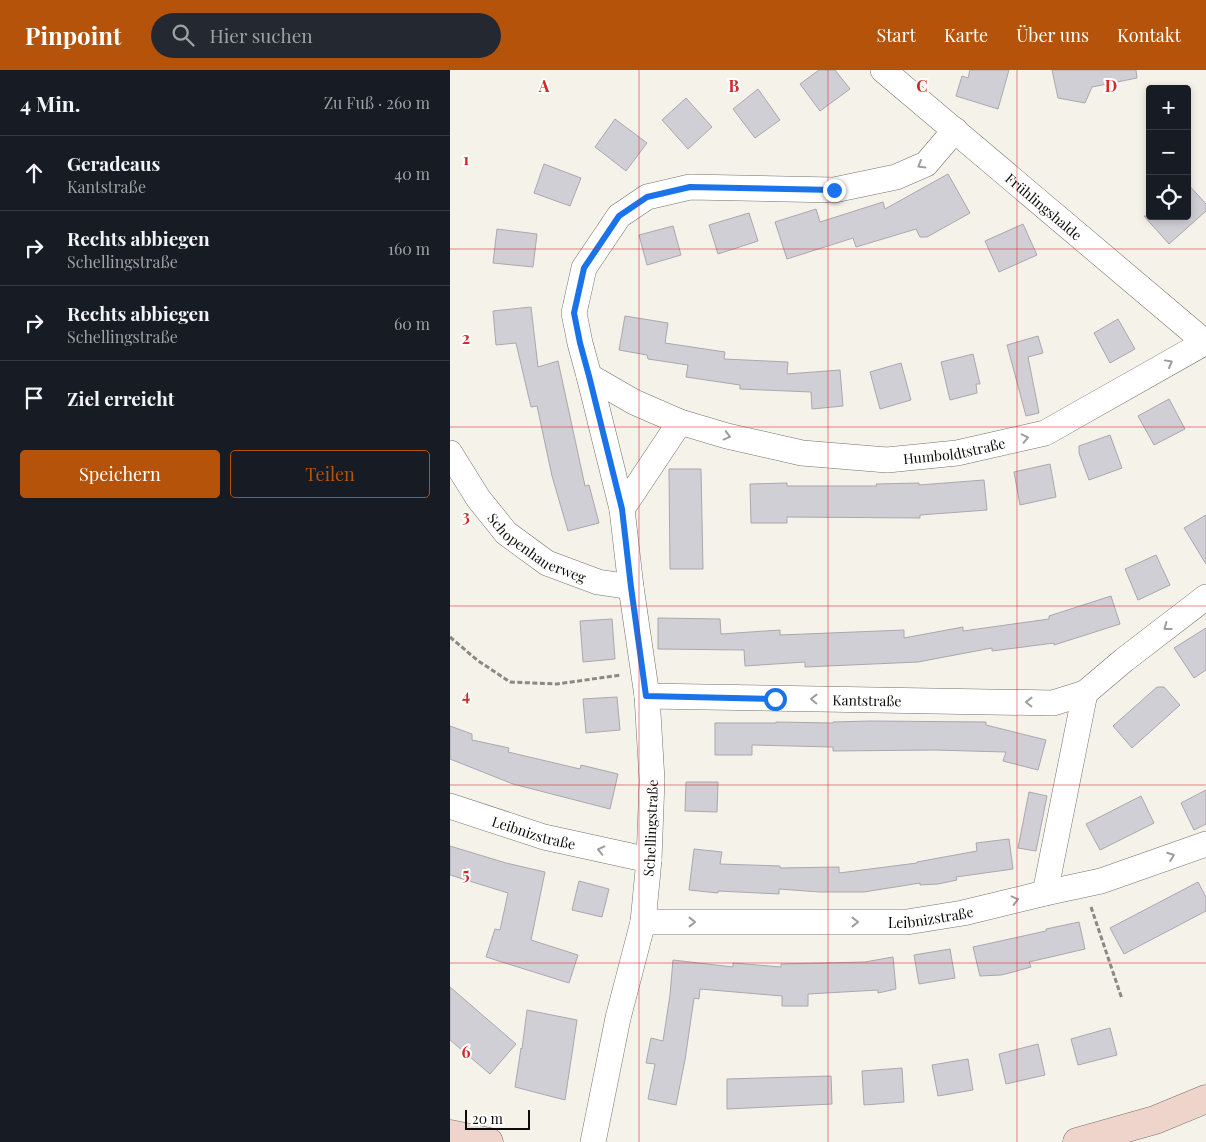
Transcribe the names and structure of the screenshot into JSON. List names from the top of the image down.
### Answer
{
  "streets": {
    "street": [
      "Frühlingshalde",
      "Humboldtstraße",
      "Schopenhauerweg",
      "Kantstraße",
      "Schellingstraße",
      "Leibnizstraße"
    ]
  },
  "crossings": [
    ["Frühlingshalde", "Humboldtstraße"],
    ["Frühlingshalde", "Schellingstraße"],
    ["Schopenhauerweg", "Schellingstraße"],
    ["Kantstraße", "Schellingstraße"],
    ["Schellingstraße", "Leibnizstraße"]
  ],
  "one_way": ["Humboldtstraße", "Kantstraße"],
  "scale_bar": "20 m",
  "page": {
    "header": "Pinpoint",
    "search": "Hier suchen",
    "nav": [
      "Start",
      "Karte",
      "Über uns",
      "Kontakt"
    ],
    "heading": ["4 Min.", "Zu Fuß · 260 m"],
    "map_buttons": ["+", "−"],
    "list": [
      ["Geradeaus", "Kantstraße", "40 m"],
      ["Rechts abbiegen", "Schellingstraße", "160 m"],
      ["Rechts abbiegen", "Schellingstraße", "60 m"],
      "Ziel erreicht"
    ],
    "buttons": ["Speichern", "Teilen"],
    "scale": "20 m"
  },
  "grid": {
    "columns": [
      "A",
      "B",
      "C",
      "D"
    ],
    "rows": [
      "1",
      "2",
      "3",
      "4",
      "5",
      "6"
    ]
  }
}
